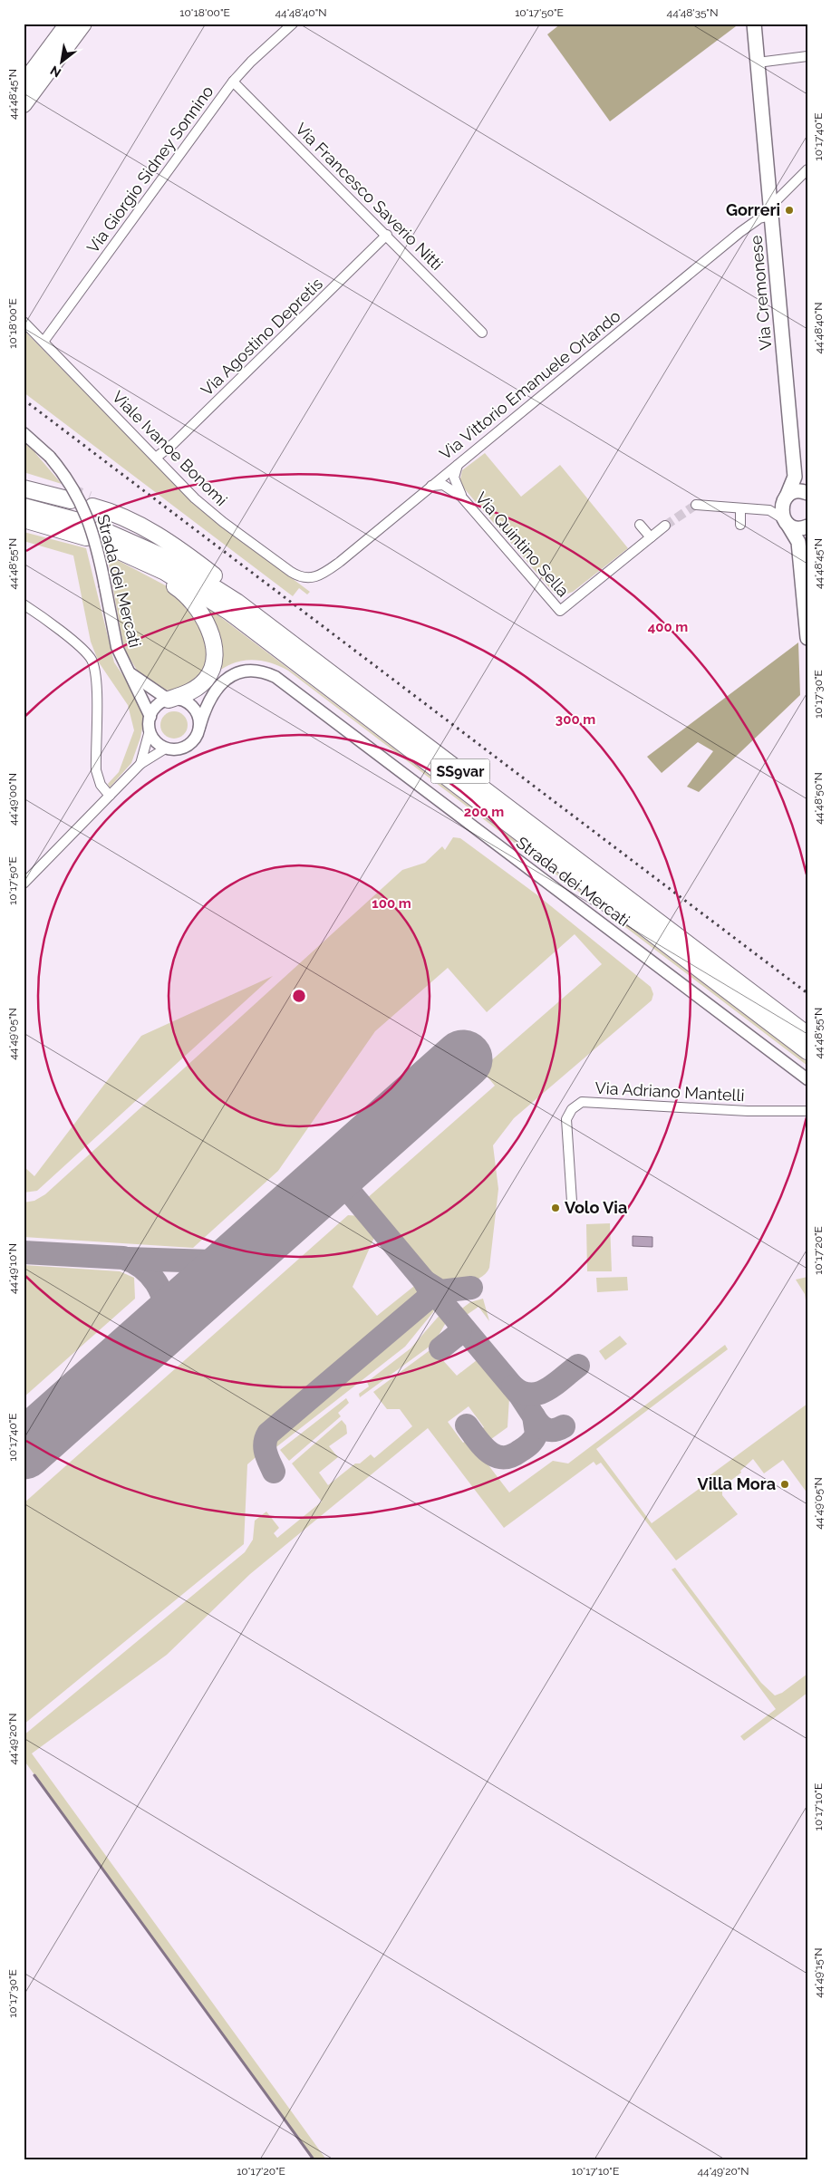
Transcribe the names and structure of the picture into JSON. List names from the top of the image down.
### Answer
{
  "streets": {
    "highway": ["SS9var"],
    "main road": ["Via Cremonese"],
    "street": [
      "Via Giorgio Sidney Sonnino",
      "Via Francesco Saverio Nitti",
      "Via Agostino Depretis",
      "Via Vittorio Emanuele Orlando",
      "Viale Ivanoe Bonomi",
      "Via Quintino Sella",
      "Strada dei Mercati",
      "Via Adriano Mantelli"
    ]
  },
  "crossings": [
    ["Via Giorgio Sidney Sonnino", "Via Francesco Saverio Nitti"],
    ["Via Giorgio Sidney Sonnino", "Viale Ivanoe Bonomi"],
    ["Via Francesco Saverio Nitti", "Via Agostino Depretis"],
    ["Via Cremonese", "Via Vittorio Emanuele Orlando"],
    ["Via Agostino Depretis", "Viale Ivanoe Bonomi"],
    ["Via Vittorio Emanuele Orlando", "Viale Ivanoe Bonomi"],
    ["Via Vittorio Emanuele Orlando", "Via Quintino Sella"]
  ],
  "places": ["Gorreri", "Volo Via", "Villa Mora"],
  "north": "bottom left",
  "coordinates": [
    "10°18'00\"E",
    "44°48'40\"N",
    "10°17'50\"E",
    "44°48'35\"N",
    "44°48'45\"N",
    "10°17'40\"E",
    "44°48'55\"N",
    "10°17'30\"E",
    "44°48'50\"N",
    "44°49'00\"N",
    "44°49'05\"N",
    "10°17'20\"E",
    "44°49'10\"N",
    "44°49'20\"N",
    "10°17'10\"E",
    "44°49'15\"N"
  ],
  "rings": [
    "400 m",
    "300 m",
    "200 m",
    "100 m"
  ]
}
